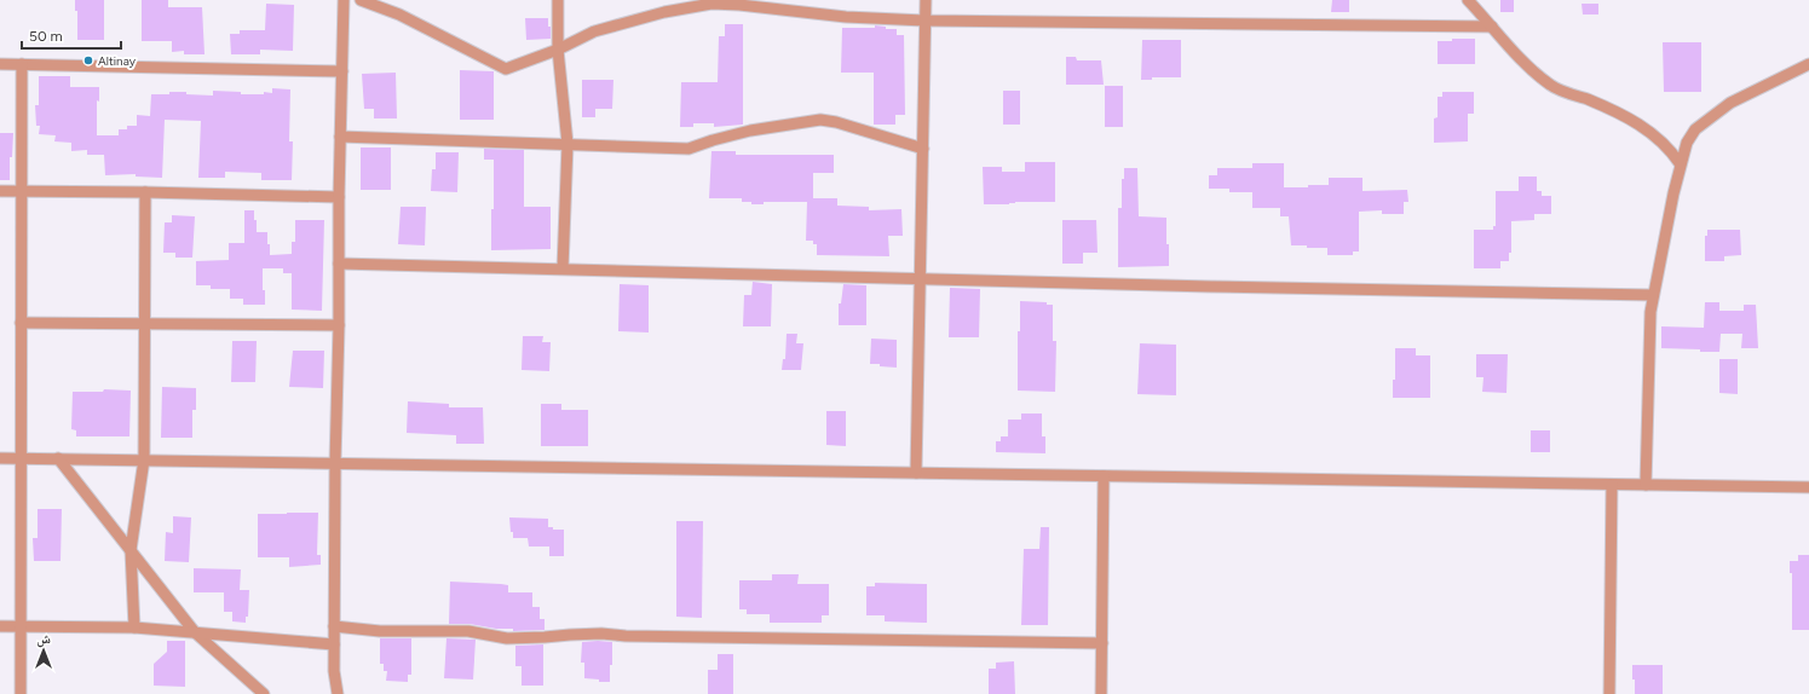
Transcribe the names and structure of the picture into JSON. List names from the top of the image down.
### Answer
{
  "places": ["Altinay"],
  "scale_bar": "50 m",
  "north": "top"
}
